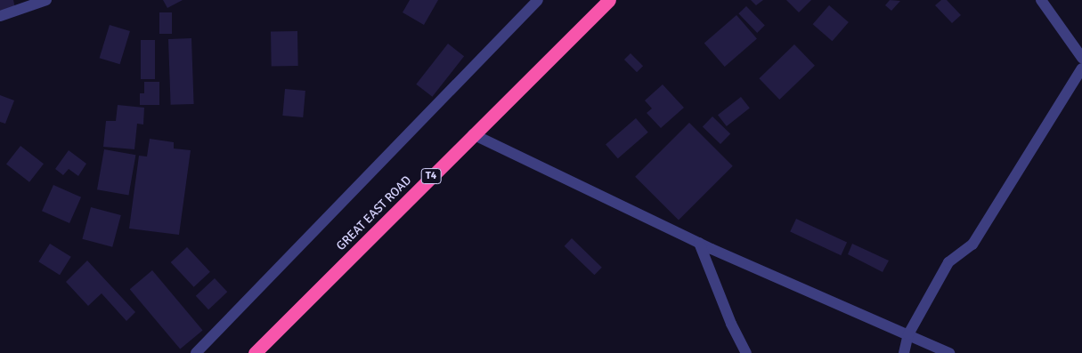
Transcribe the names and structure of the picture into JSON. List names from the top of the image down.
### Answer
{
  "streets": {
    "highway": ["T4", "GREAT EAST ROAD"]
  }
}
